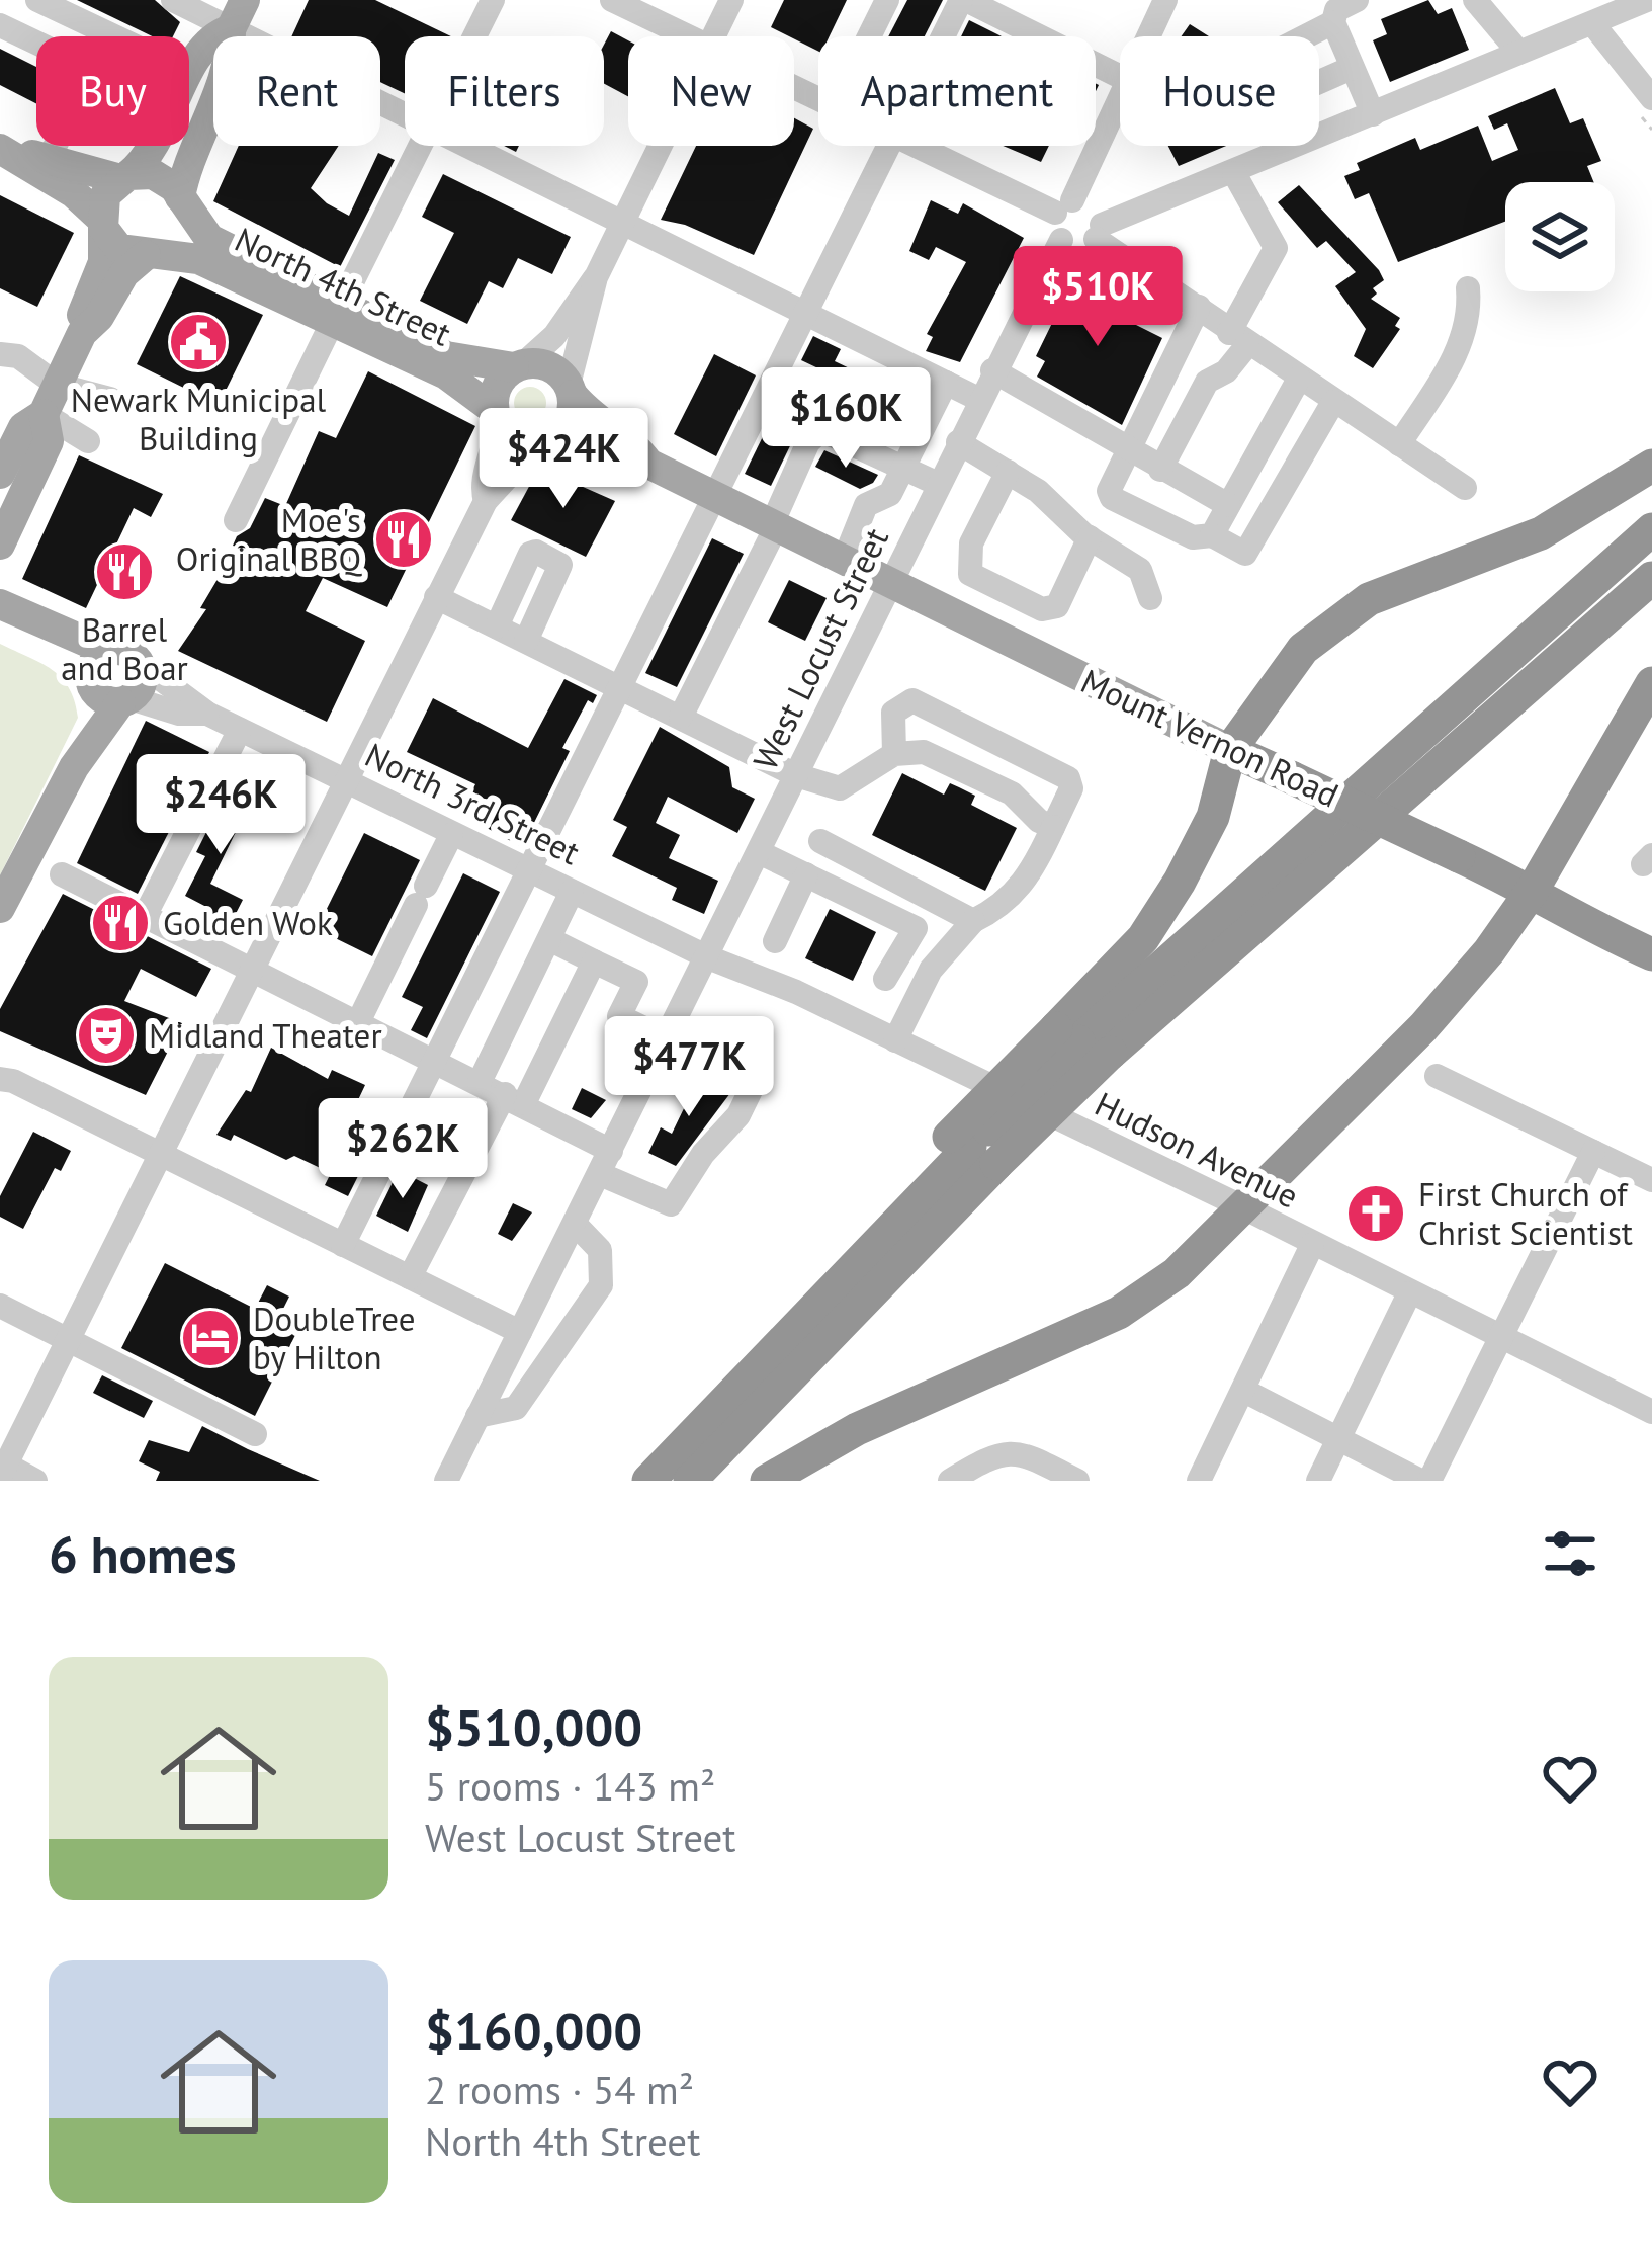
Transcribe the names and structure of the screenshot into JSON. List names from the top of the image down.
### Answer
{
  "streets": {
    "highway": ["Mount Vernon Road"],
    "main road": ["North 4th Street", "North 3rd Street"],
    "street": ["West Locust Street", "Hudson Avenue"]
  },
  "crossings": [
    ["West Locust Street", "Mount Vernon Road"],
    ["West Locust Street", "North 3rd Street"],
    ["West Locust Street", "Hudson Avenue"],
    ["North 3rd Street", "Hudson Avenue"]
  ],
  "places": {
    "public building": ["Newark Municipal Building"],
    "restaurant": ["Moe's Original BBQ", "Barrel and Boar", "Golden Wok"],
    "theatre": ["Midland Theater"],
    "church": ["First Church of Christ Scientist"],
    "hotel": ["DoubleTree by Hilton"]
  },
  "page": {
    "chip": [
      "Buy",
      "Rent",
      "Filters",
      "New",
      "Apartment",
      "House"
    ],
    "price": [
      "$510K",
      "$160K",
      "$424K",
      "$246K",
      "$477K",
      "$262K"
    ],
    "heading": "6 homes",
    "list": [
      {
        "name": "$510,000",
        "note": "5 rooms · 143 m² · West Locust Street"
      },
      {
        "name": "$160,000",
        "note": "2 rooms · 54 m² · North 4th Street"
      }
    ]
  }
}
